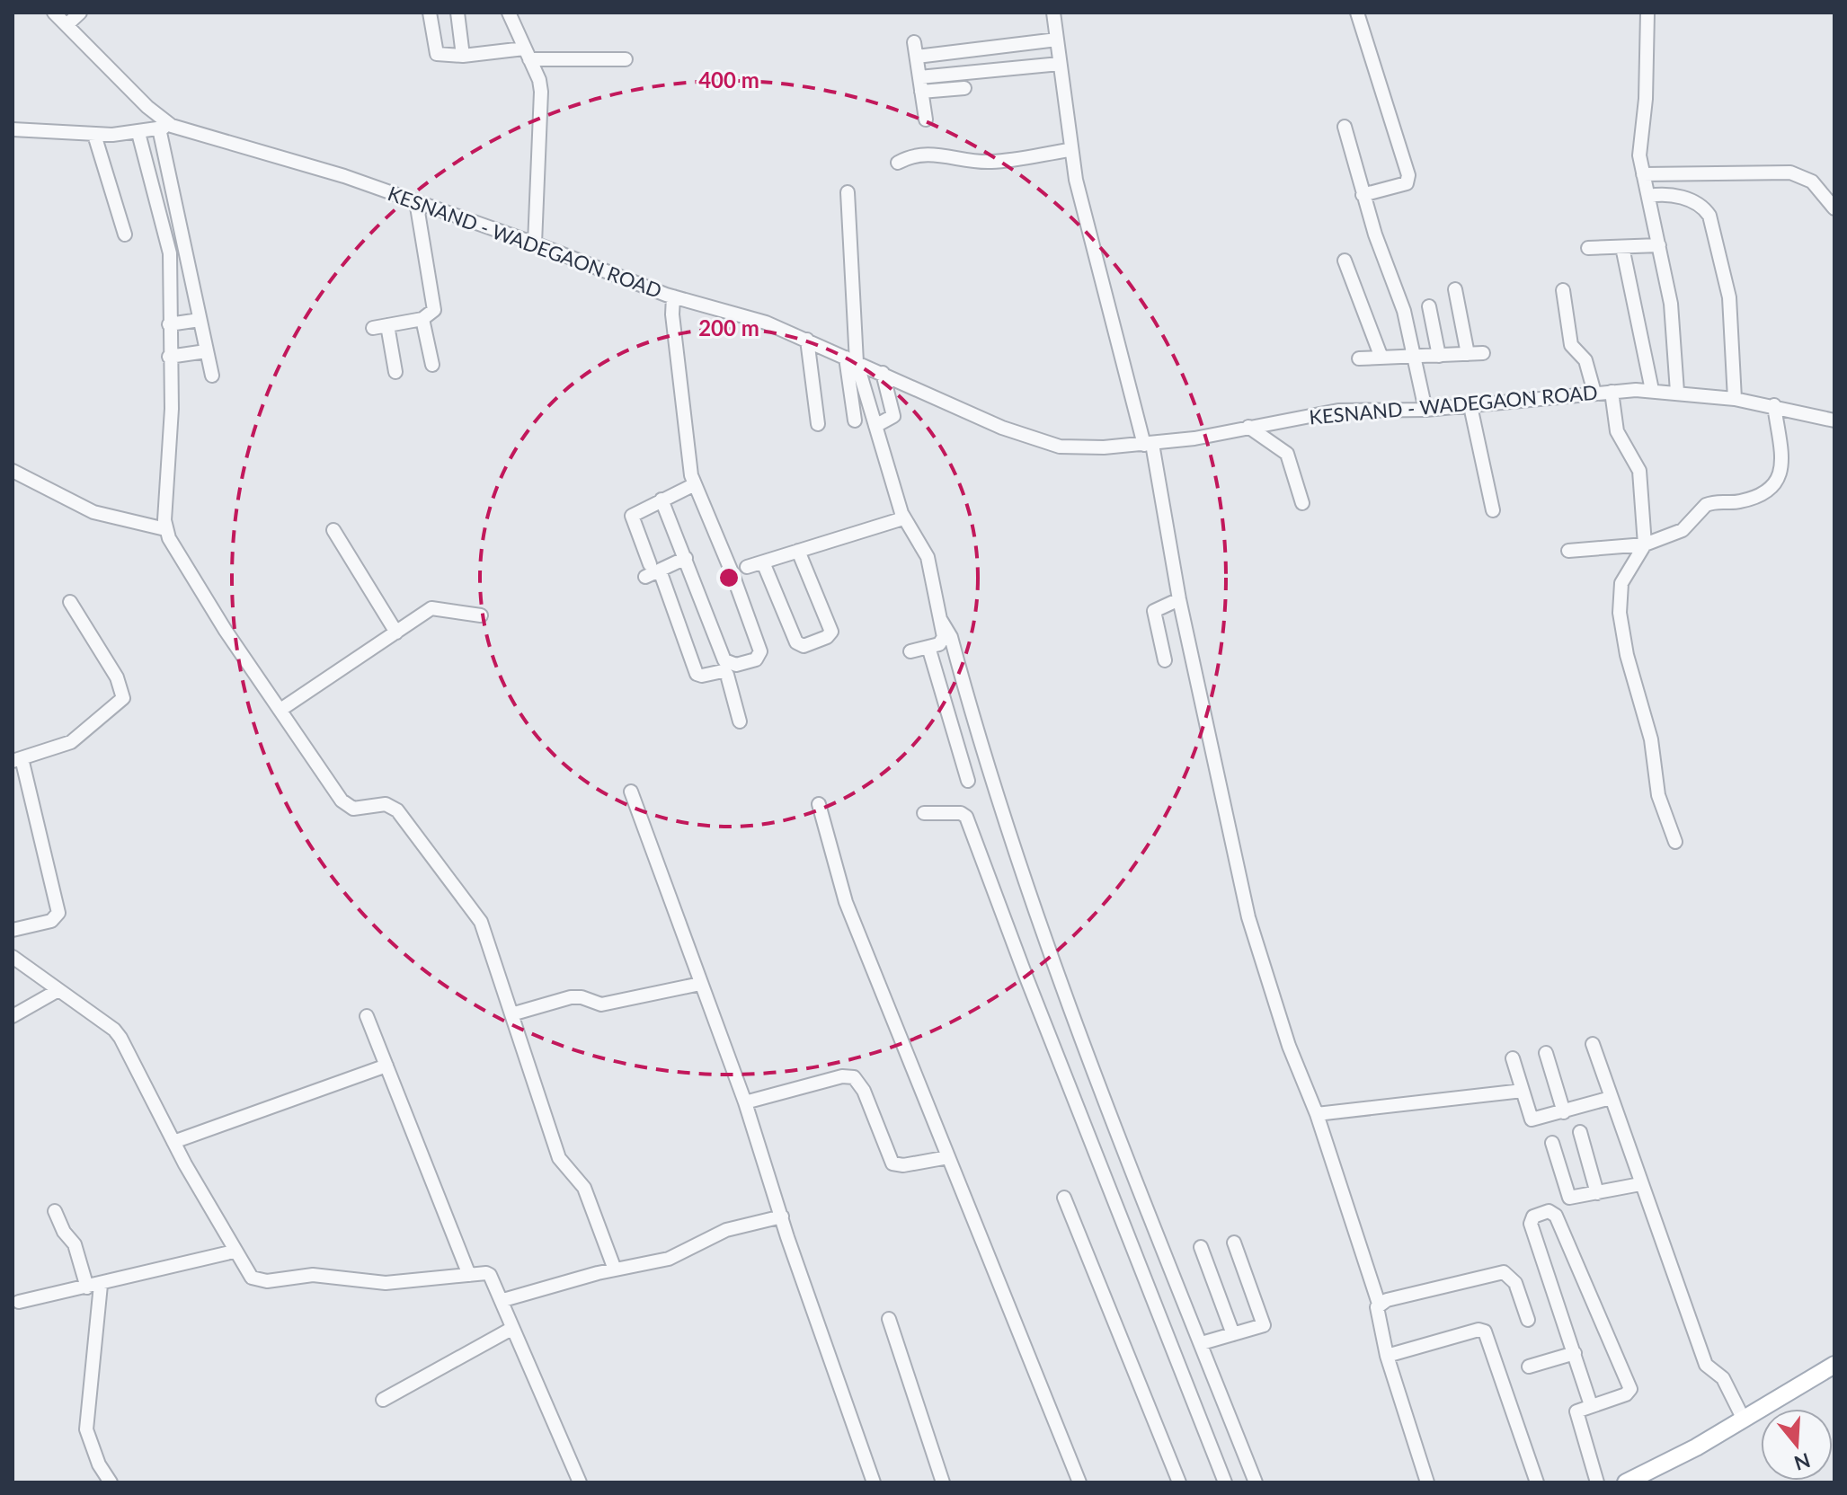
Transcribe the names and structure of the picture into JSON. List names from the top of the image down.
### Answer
{
  "streets": {
    "street": ["KESNAND - WADEGAON ROAD"]
  },
  "north": "bottom",
  "rings": ["400 m", "200 m"]
}
